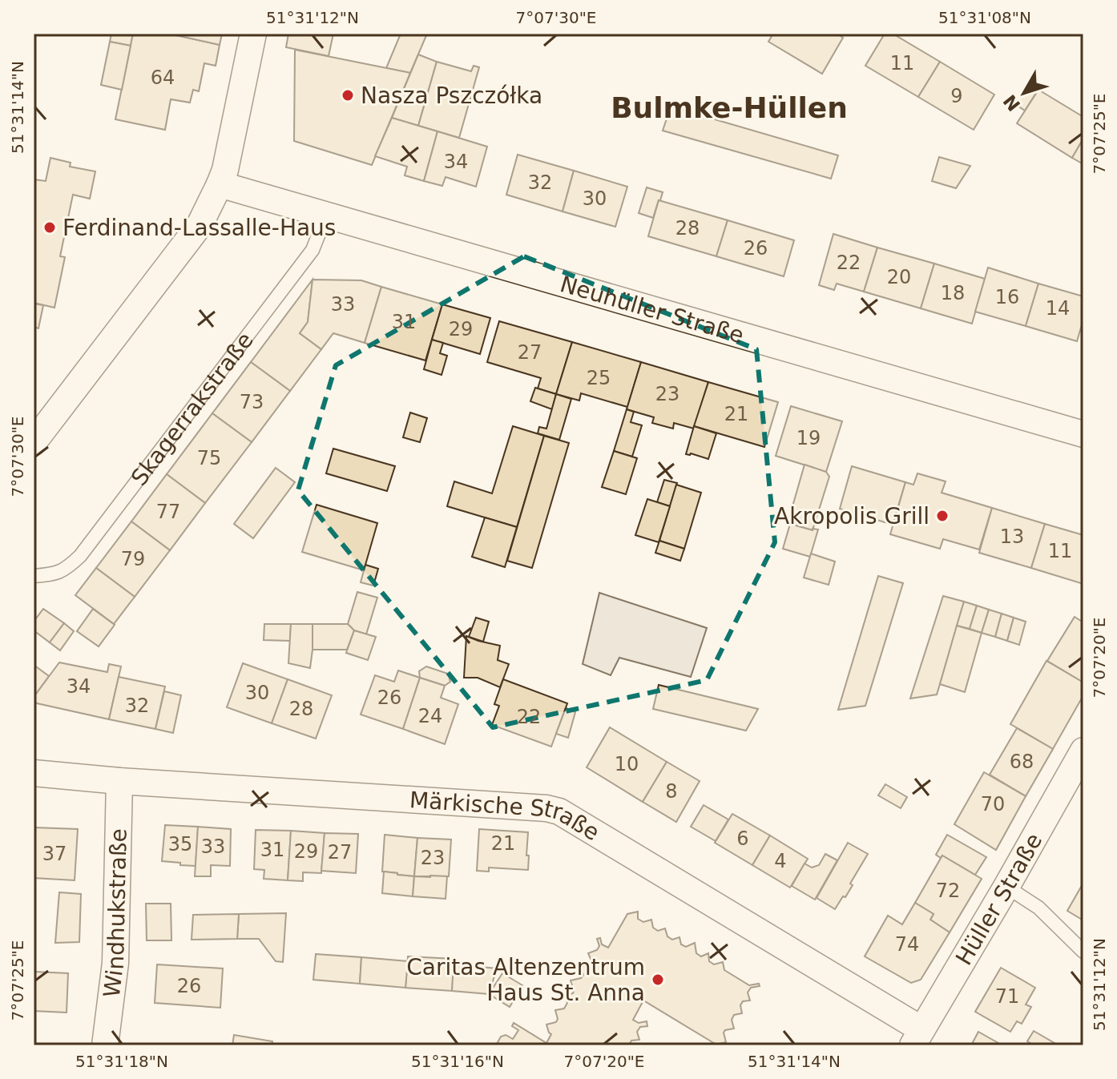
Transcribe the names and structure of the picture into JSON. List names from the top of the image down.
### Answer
{
  "streets": {
    "street": [
      "Neuhüller Straße",
      "Märkische Straße",
      "Hüller Straße",
      "Windhukstraße"
    ],
    "lane": ["Skagerrakstraße"]
  },
  "crossings": [
    ["Neuhüller Straße", "Skagerrakstraße"],
    ["Märkische Straße", "Hüller Straße"],
    ["Märkische Straße", "Windhukstraße"]
  ],
  "districts": ["Bulmke-Hüllen"],
  "places": [
    "Nasza Pszczółka",
    "Ferdinand-Lassalle-Haus",
    "Akropolis Grill",
    "Caritas Altenzentrum Haus St. Anna"
  ],
  "house_numbers": [
    "11",
    "64",
    "9",
    "34",
    "32",
    "30",
    "28",
    "26",
    "22",
    "20",
    "18",
    "16",
    "33",
    "14",
    "31",
    "29",
    "27",
    "25",
    "23",
    "73",
    "21",
    "19",
    "75",
    "77",
    "13",
    "11",
    "79",
    "34",
    "30",
    "26",
    "32",
    "28",
    "24",
    "22",
    "68",
    "10",
    "8",
    "70",
    "6",
    "21",
    "35",
    "33",
    "31",
    "29",
    "27",
    "37",
    "23",
    "4",
    "72",
    "74",
    "26",
    "71"
  ],
  "north": "bottom left",
  "coordinates": [
    "51°31'12\"N",
    "7°07'30\"E",
    "51°31'08\"N",
    "51°31'14\"N",
    "7°07'25\"E",
    "7°07'20\"E",
    "51°31'18\"N",
    "51°31'16\"N"
  ]
}
